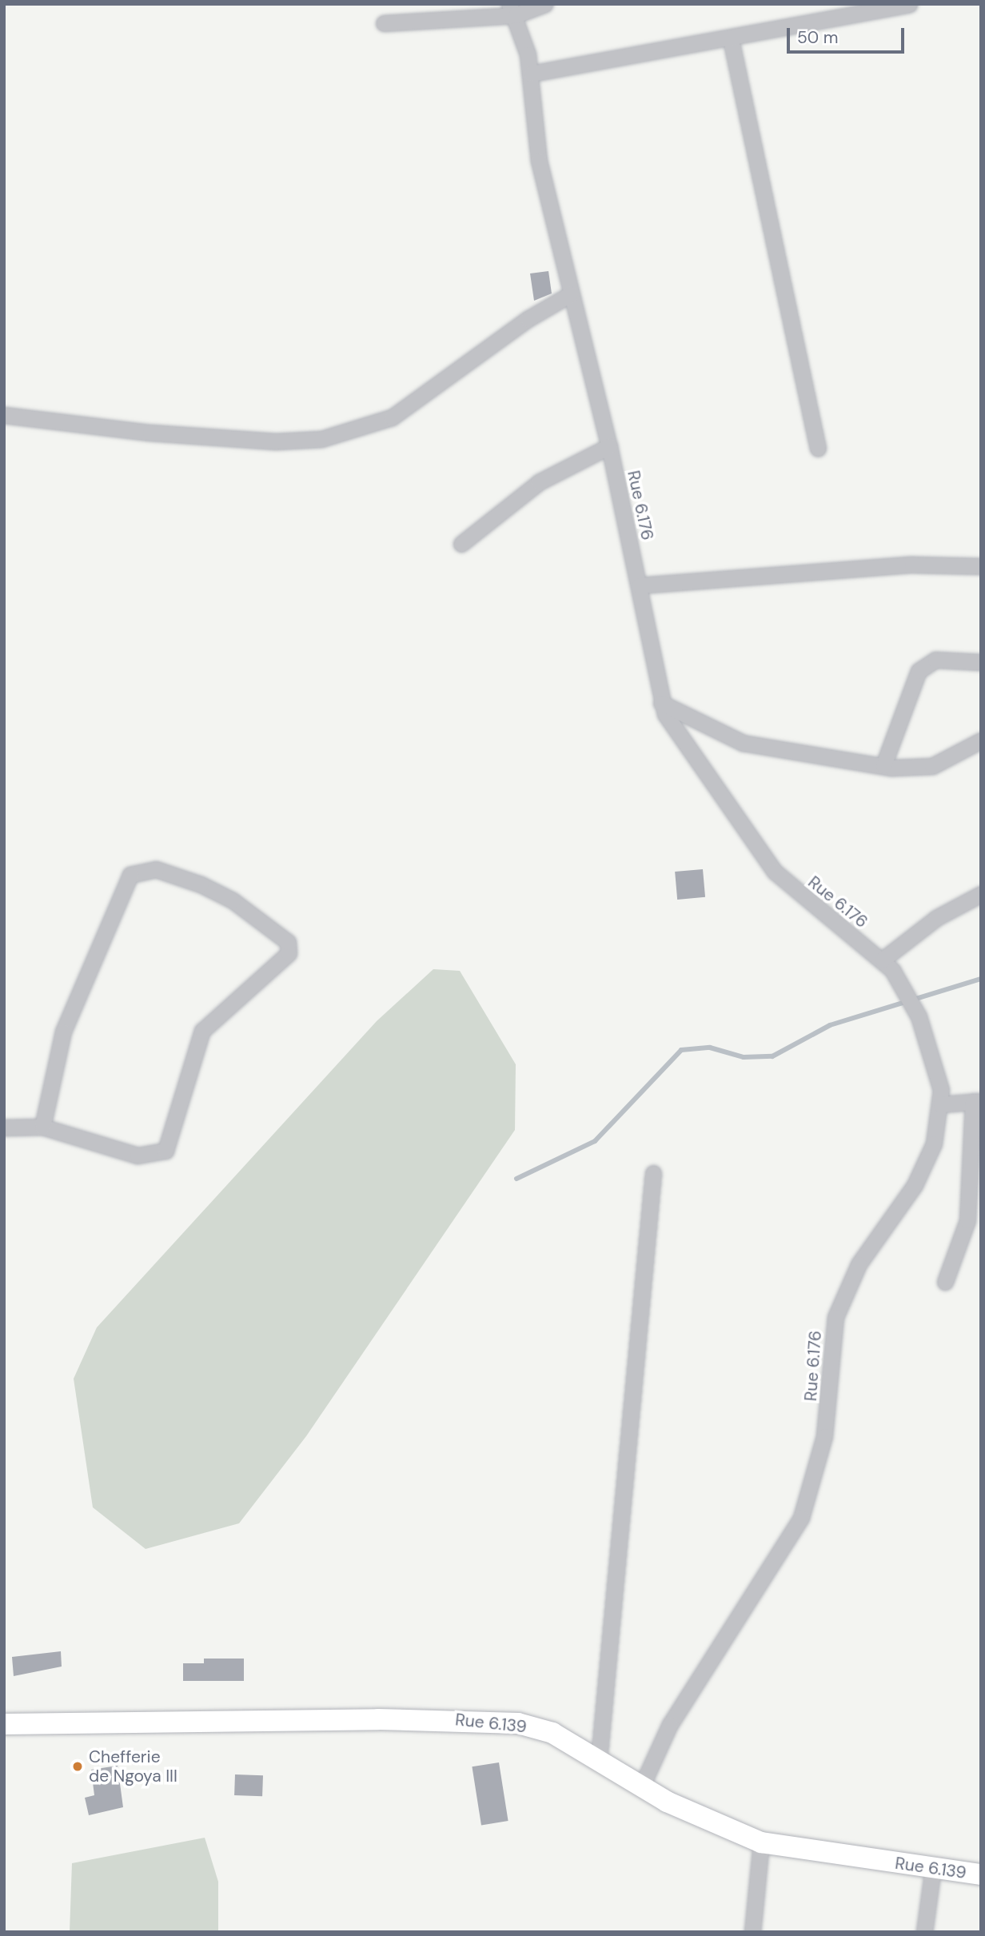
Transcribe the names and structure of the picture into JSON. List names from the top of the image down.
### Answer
{
  "streets": {
    "street": ["Rue 6.176", "Rue 6.139"]
  },
  "crossings": [
    ["Rue 6.176", "Rue 6.139"]
  ],
  "places": ["Chefferie de Ngoya III"],
  "scale_bar": "50 m"
}
